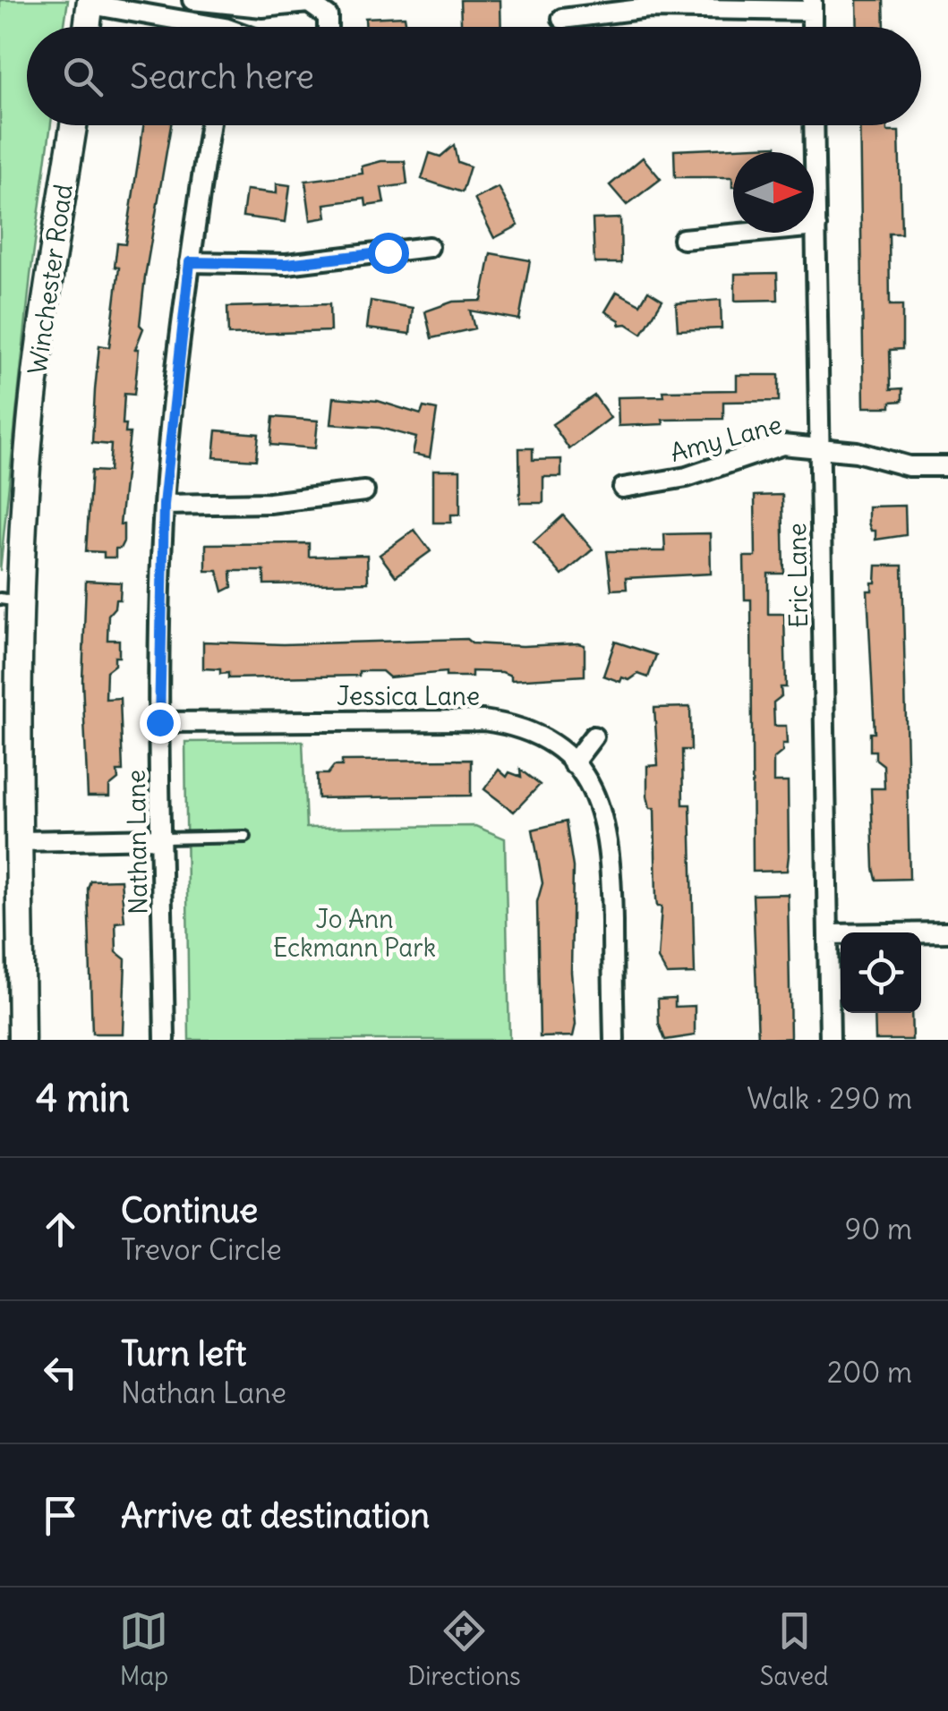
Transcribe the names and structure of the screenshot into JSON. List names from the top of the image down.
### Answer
{
  "streets": {
    "main road": ["Winchester Road"],
    "street": [
      "Amy Lane",
      "Eric Lane",
      "Jessica Lane",
      "Nathan Lane"
    ]
  },
  "crossings": [
    ["Amy Lane", "Eric Lane"],
    ["Jessica Lane", "Nathan Lane"]
  ],
  "parks": ["Jo Ann Eckmann Park"],
  "north": "right",
  "page": {
    "search": "Search here",
    "heading": ["4 min", "Walk · 290 m"],
    "list": [
      ["Continue", "Trevor Circle", "90 m"],
      ["Turn left", "Nathan Lane", "200 m"],
      "Arrive at destination"
    ],
    "nav": ["Map", "Directions", "Saved"]
  }
}
